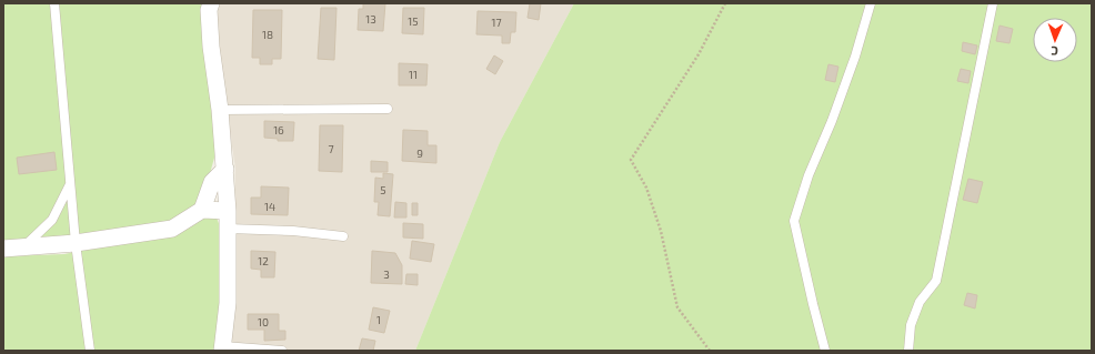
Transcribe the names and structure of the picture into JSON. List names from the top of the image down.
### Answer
{
  "house_numbers": [
    "13",
    "15",
    "17",
    "18",
    "11",
    "16",
    "7",
    "9",
    "5",
    "14",
    "12",
    "3",
    "1",
    "10"
  ],
  "north": "bottom"
}
